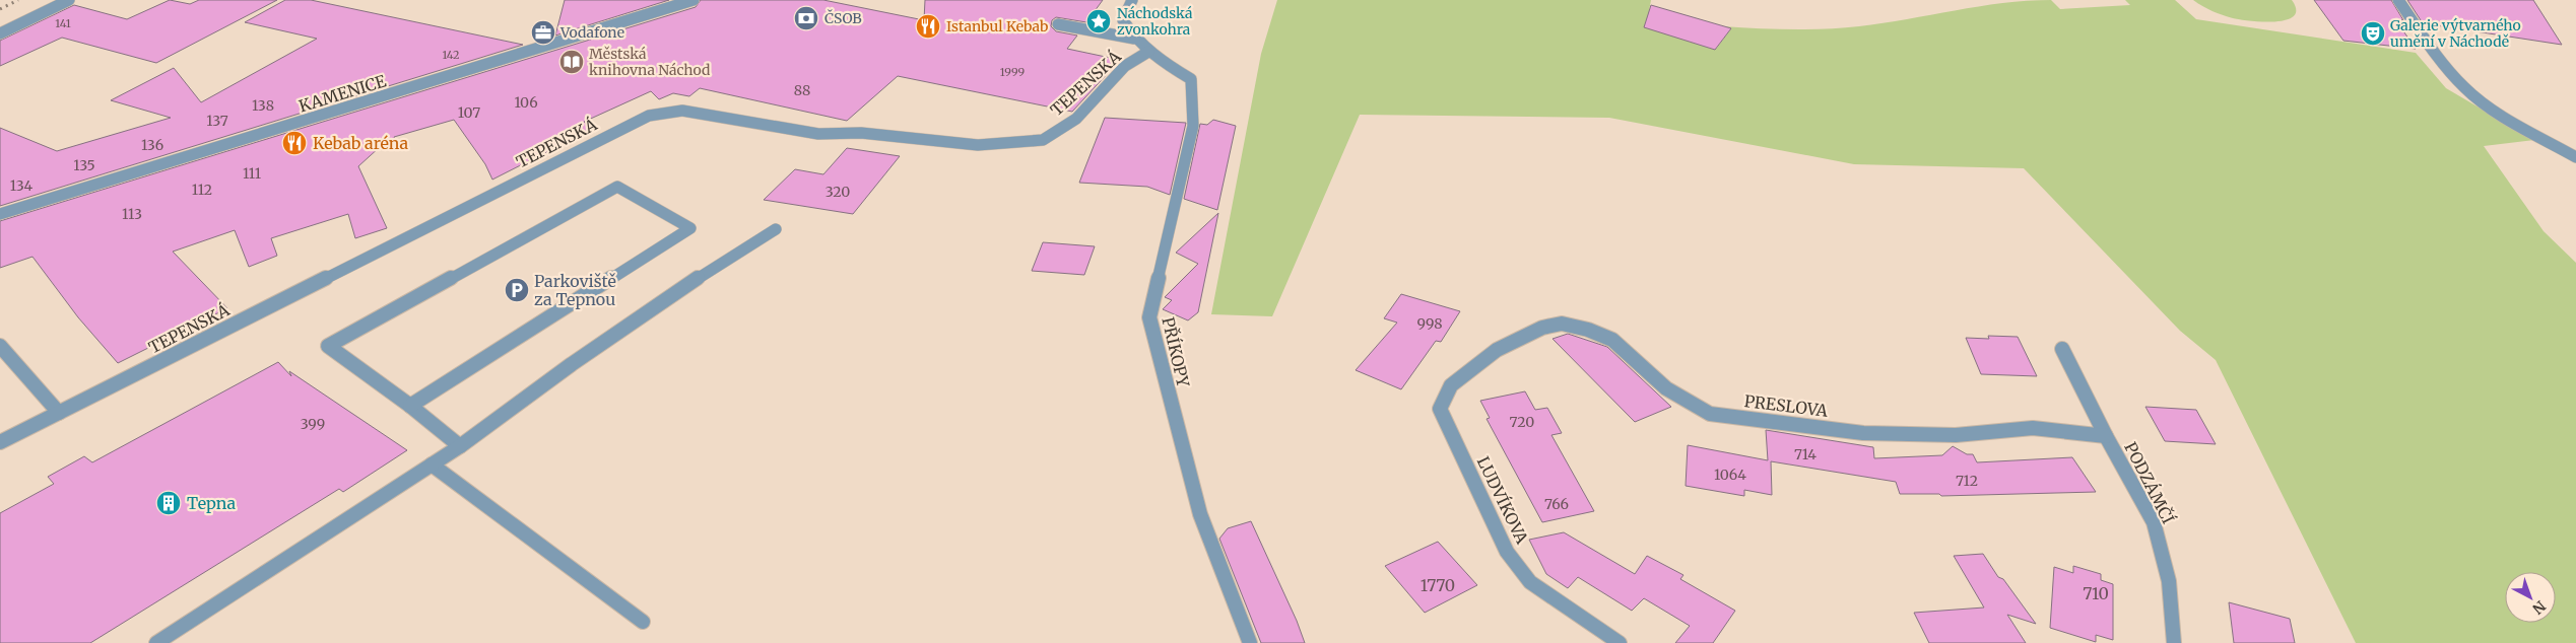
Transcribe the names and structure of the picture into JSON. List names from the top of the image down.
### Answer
{
  "streets": {
    "street": [
      "TEPENSKÁ",
      "KAMENICE",
      "PŘÍKOPY",
      "PRESLOVA",
      "PODZÁMČÍ",
      "LUDVÍKOVA"
    ]
  },
  "crossings": [
    ["TEPENSKÁ", "PŘÍKOPY"],
    ["PRESLOVA", "PODZÁMČÍ"],
    ["PRESLOVA", "LUDVÍKOVA"]
  ],
  "places": {
    "bank": ["ČSOB"],
    "place": ["Náchodská zvonkohra"],
    "restaurant": ["Istanbul Kebab", "Kebab aréna"],
    "office": ["Vodafone"],
    "theatre": ["Galerie výtvarného umění v Náchodě"],
    "library": ["Městská knihovna Náchod"],
    "parking": ["Parkoviště za Tepnou"],
    "building": ["Tepna"]
  },
  "house_numbers": [
    "141",
    "142",
    "1999",
    "88",
    "106",
    "138",
    "107",
    "137",
    "136",
    "135",
    "111",
    "134",
    "112",
    "320",
    "113",
    "998",
    "720",
    "399",
    "714",
    "1064",
    "712",
    "766",
    "1770",
    "710"
  ],
  "north": "bottom right"
}
